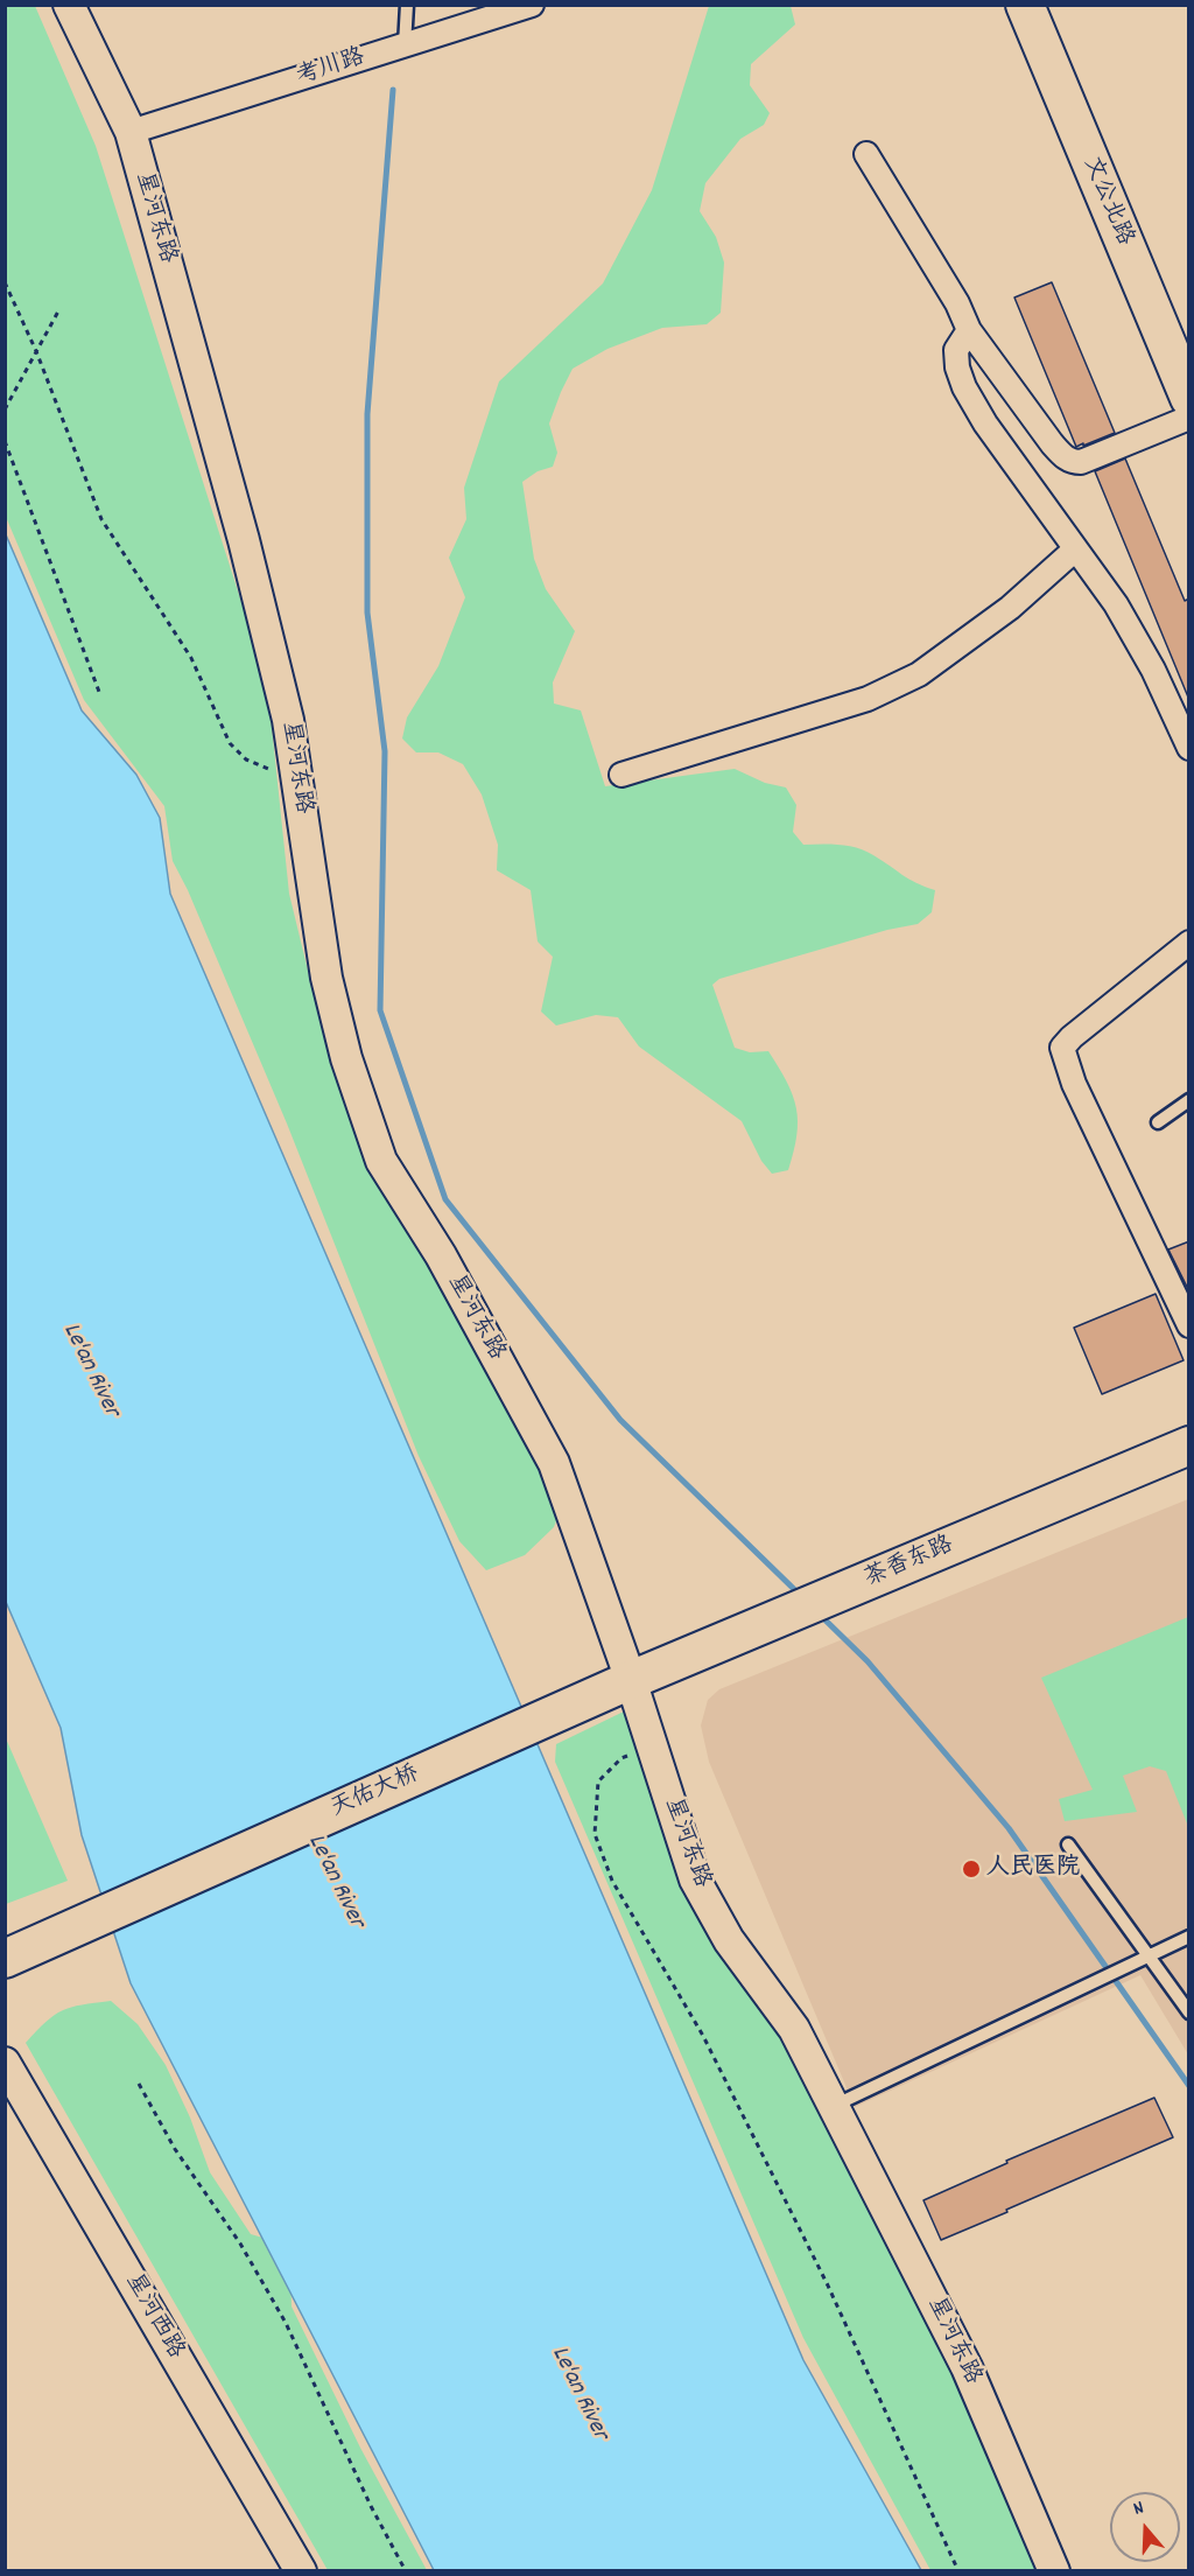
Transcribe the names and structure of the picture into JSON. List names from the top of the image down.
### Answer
{
  "streets": {
    "main road": ["文公北路", "茶香东路", "天佑大桥"],
    "street": ["考川路", "星河东路", "星河西路"]
  },
  "crossings": [
    ["考川路", "星河东路"],
    ["星河东路", "茶香东路"],
    ["星河东路", "天佑大桥"],
    ["茶香东路", "天佑大桥"]
  ],
  "water": ["Le'an River"],
  "places": ["人民医院"],
  "north": "top"
}
